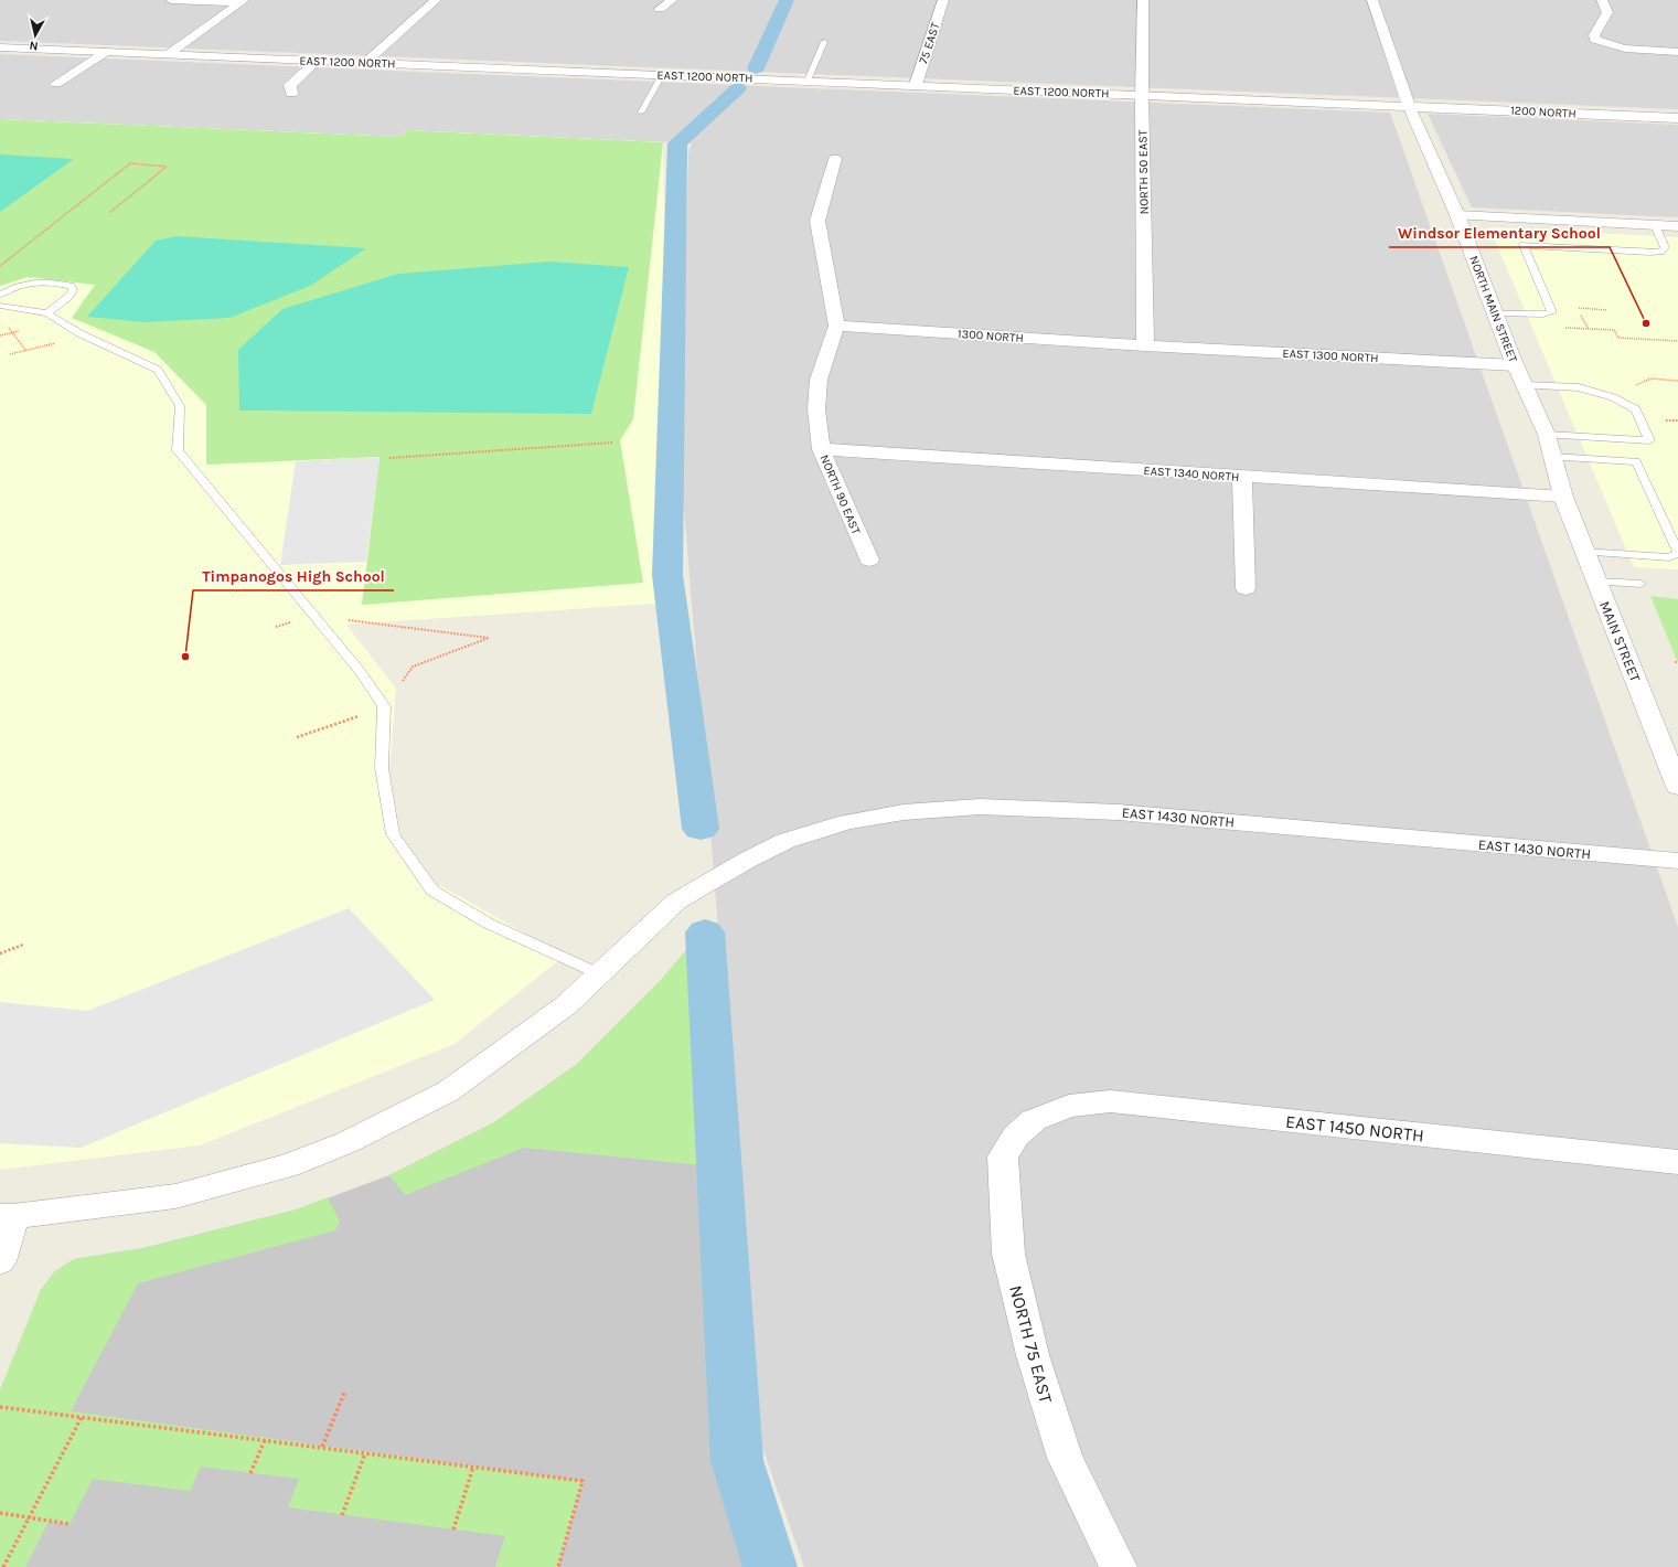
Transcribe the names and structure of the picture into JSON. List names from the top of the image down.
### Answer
{
  "streets": {
    "street": [
      "75 EAST",
      "EAST 1200 NORTH",
      "1200 NORTH",
      "NORTH 50 EAST",
      "NORTH MAIN STREET",
      "1300 NORTH",
      "EAST 1300 NORTH",
      "EAST 1340 NORTH",
      "NORTH 90 EAST",
      "MAIN STREET",
      "EAST 1430 NORTH",
      "EAST 1450 NORTH",
      "NORTH 75 EAST"
    ]
  },
  "crossings": [
    ["75 EAST", "EAST 1200 NORTH"],
    ["EAST 1200 NORTH", "1200 NORTH"],
    ["EAST 1200 NORTH", "NORTH 50 EAST"],
    ["EAST 1200 NORTH", "NORTH MAIN STREET"],
    ["1200 NORTH", "NORTH MAIN STREET"],
    ["NORTH 50 EAST", "1300 NORTH"],
    ["NORTH 50 EAST", "EAST 1300 NORTH"],
    ["NORTH MAIN STREET", "EAST 1300 NORTH"],
    ["NORTH MAIN STREET", "EAST 1340 NORTH"],
    ["NORTH MAIN STREET", "MAIN STREET"],
    ["1300 NORTH", "EAST 1300 NORTH"],
    ["1300 NORTH", "NORTH 90 EAST"],
    ["EAST 1340 NORTH", "NORTH 90 EAST"],
    ["EAST 1340 NORTH", "MAIN STREET"],
    ["EAST 1450 NORTH", "NORTH 75 EAST"]
  ],
  "places": ["Windsor Elementary School", "Timpanogos High School"],
  "north": "bottom"
}
